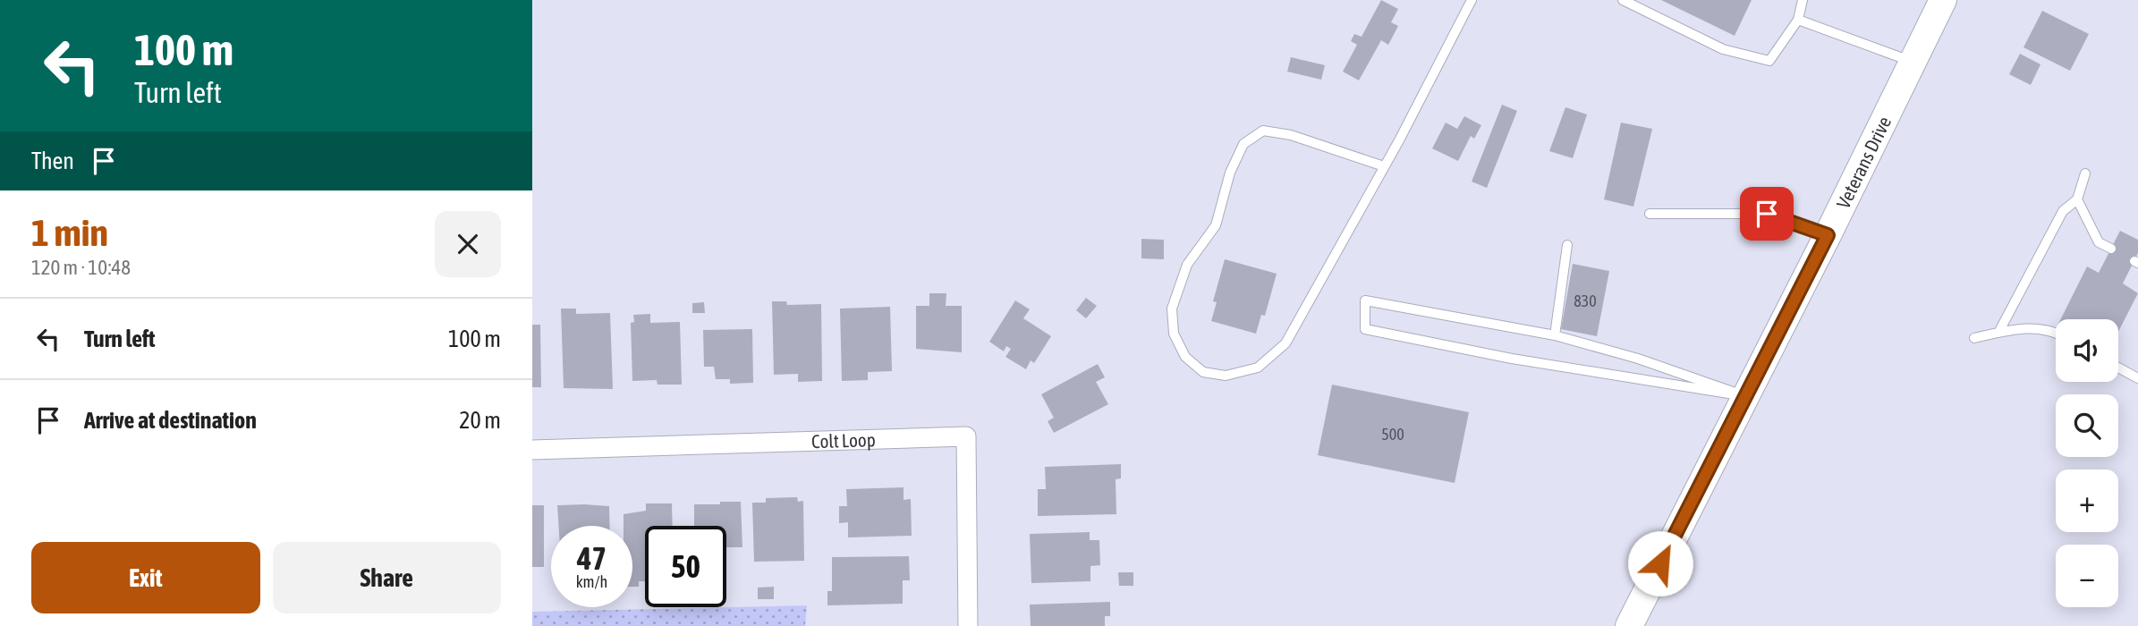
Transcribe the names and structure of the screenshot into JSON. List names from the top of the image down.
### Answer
{
  "streets": {
    "main road": ["Veterans Drive"],
    "street": ["Colt Loop"]
  },
  "house_numbers": ["830", "500"],
  "page": {
    "turn": ["100 m", "Turn left"],
    "then": "Then",
    "heading": ["1 min", "120 m · 10:48"],
    "list": [
      {
        "name": "Turn left",
        "value": "100 m"
      },
      {
        "name": "Arrive at destination",
        "value": "20 m"
      }
    ],
    "map_buttons": ["+", "−"],
    "speed": "47 km/h",
    "limit": "50",
    "buttons": ["Exit", "Share"]
  }
}
